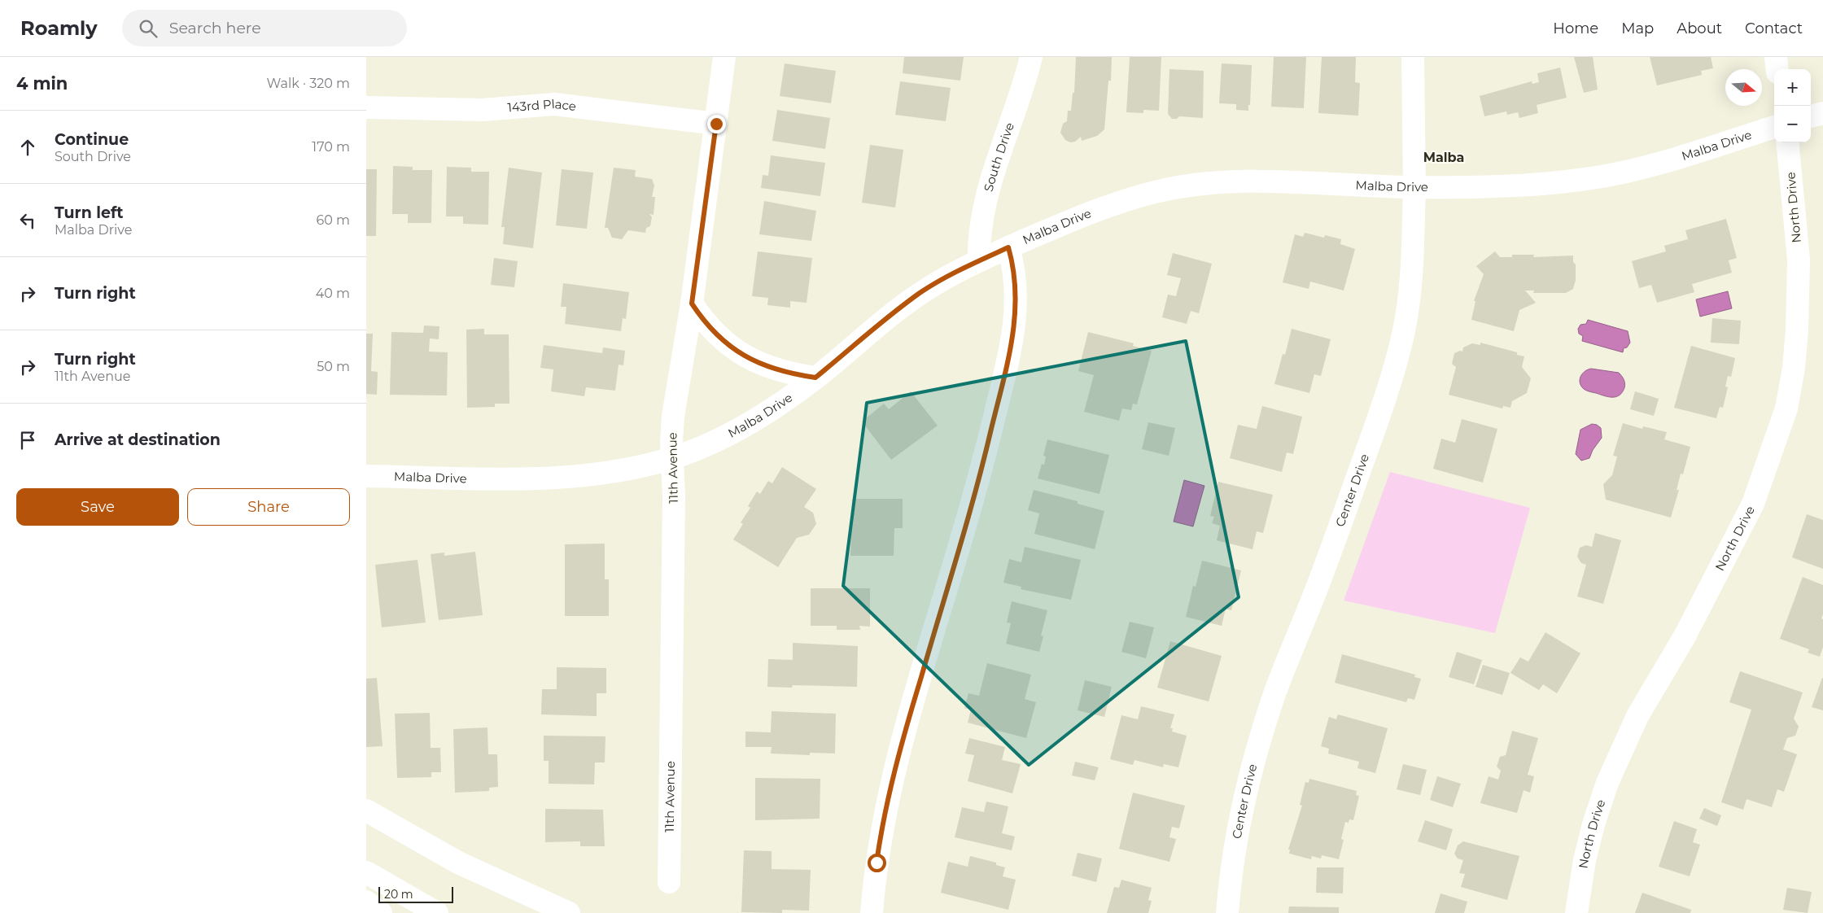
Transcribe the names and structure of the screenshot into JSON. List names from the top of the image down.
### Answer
{
  "streets": {
    "main road": [
      "143rd Place",
      "Malba Drive",
      "South Drive",
      "North Drive",
      "11th Avenue",
      "Center Drive"
    ]
  },
  "crossings": [
    ["143rd Place", "11th Avenue"],
    ["Malba Drive", "South Drive"],
    ["Malba Drive", "11th Avenue"],
    ["Malba Drive", "Center Drive"]
  ],
  "districts": ["Malba"],
  "scale_bar": "20 m",
  "north": "right",
  "page": {
    "header": "Roamly",
    "search": "Search here",
    "nav": [
      "Home",
      "Map",
      "About",
      "Contact"
    ],
    "heading": ["4 min", "Walk · 320 m"],
    "map_buttons": ["+", "−"],
    "list": [
      ["Continue", "South Drive", "170 m"],
      ["Turn left", "Malba Drive", "60 m"],
      ["Turn right", "40 m"],
      ["Turn right", "11th Avenue", "50 m"],
      "Arrive at destination"
    ],
    "buttons": ["Save", "Share"],
    "scale": "20 m"
  }
}
